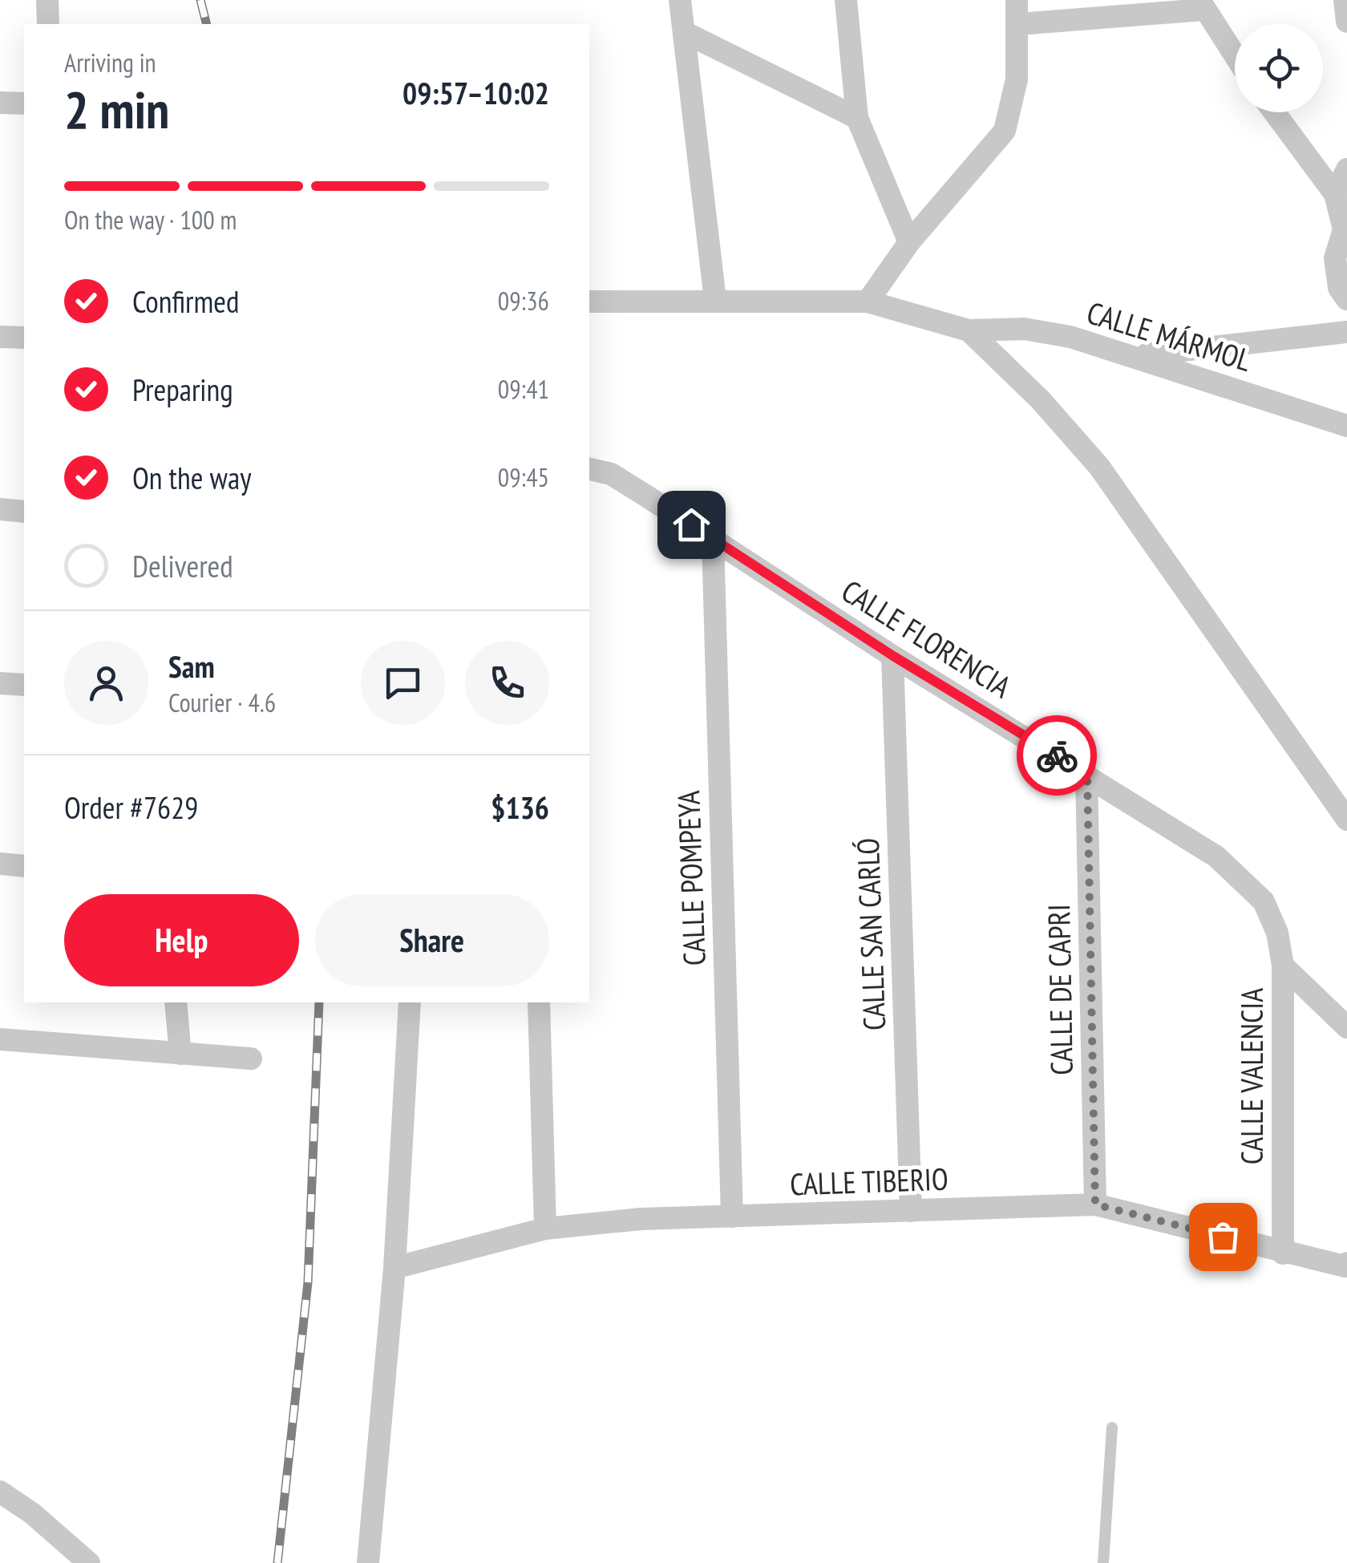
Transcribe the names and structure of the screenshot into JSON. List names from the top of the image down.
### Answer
{
  "streets": {
    "street": [
      "CALLE MÁRMOL",
      "CALLE FLORENCIA",
      "CALLE POMPEYA",
      "CALLE SAN CARLÓ",
      "CALLE DE CAPRI",
      "CALLE VALENCIA",
      "CALLE TIBERIO"
    ]
  },
  "crossings": [
    ["CALLE FLORENCIA", "CALLE POMPEYA"],
    ["CALLE FLORENCIA", "CALLE SAN CARLÓ"],
    ["CALLE FLORENCIA", "CALLE DE CAPRI"],
    ["CALLE FLORENCIA", "CALLE VALENCIA"],
    ["CALLE POMPEYA", "CALLE TIBERIO"],
    ["CALLE SAN CARLÓ", "CALLE TIBERIO"],
    ["CALLE DE CAPRI", "CALLE TIBERIO"],
    ["CALLE VALENCIA", "CALLE TIBERIO"]
  ],
  "page": {
    "heading": ["2 min", "Arriving in", "09:57–10:02"],
    "panel": [
      "Sam",
      "Courier · 4.6",
      "Order #7629",
      "$136"
    ],
    "bar": "On the way · 100 m",
    "list": [
      ["Confirmed", "09:36"],
      ["Preparing", "09:41"],
      ["On the way", "09:45"],
      "Delivered"
    ],
    "buttons": ["Help", "Share"]
  }
}
